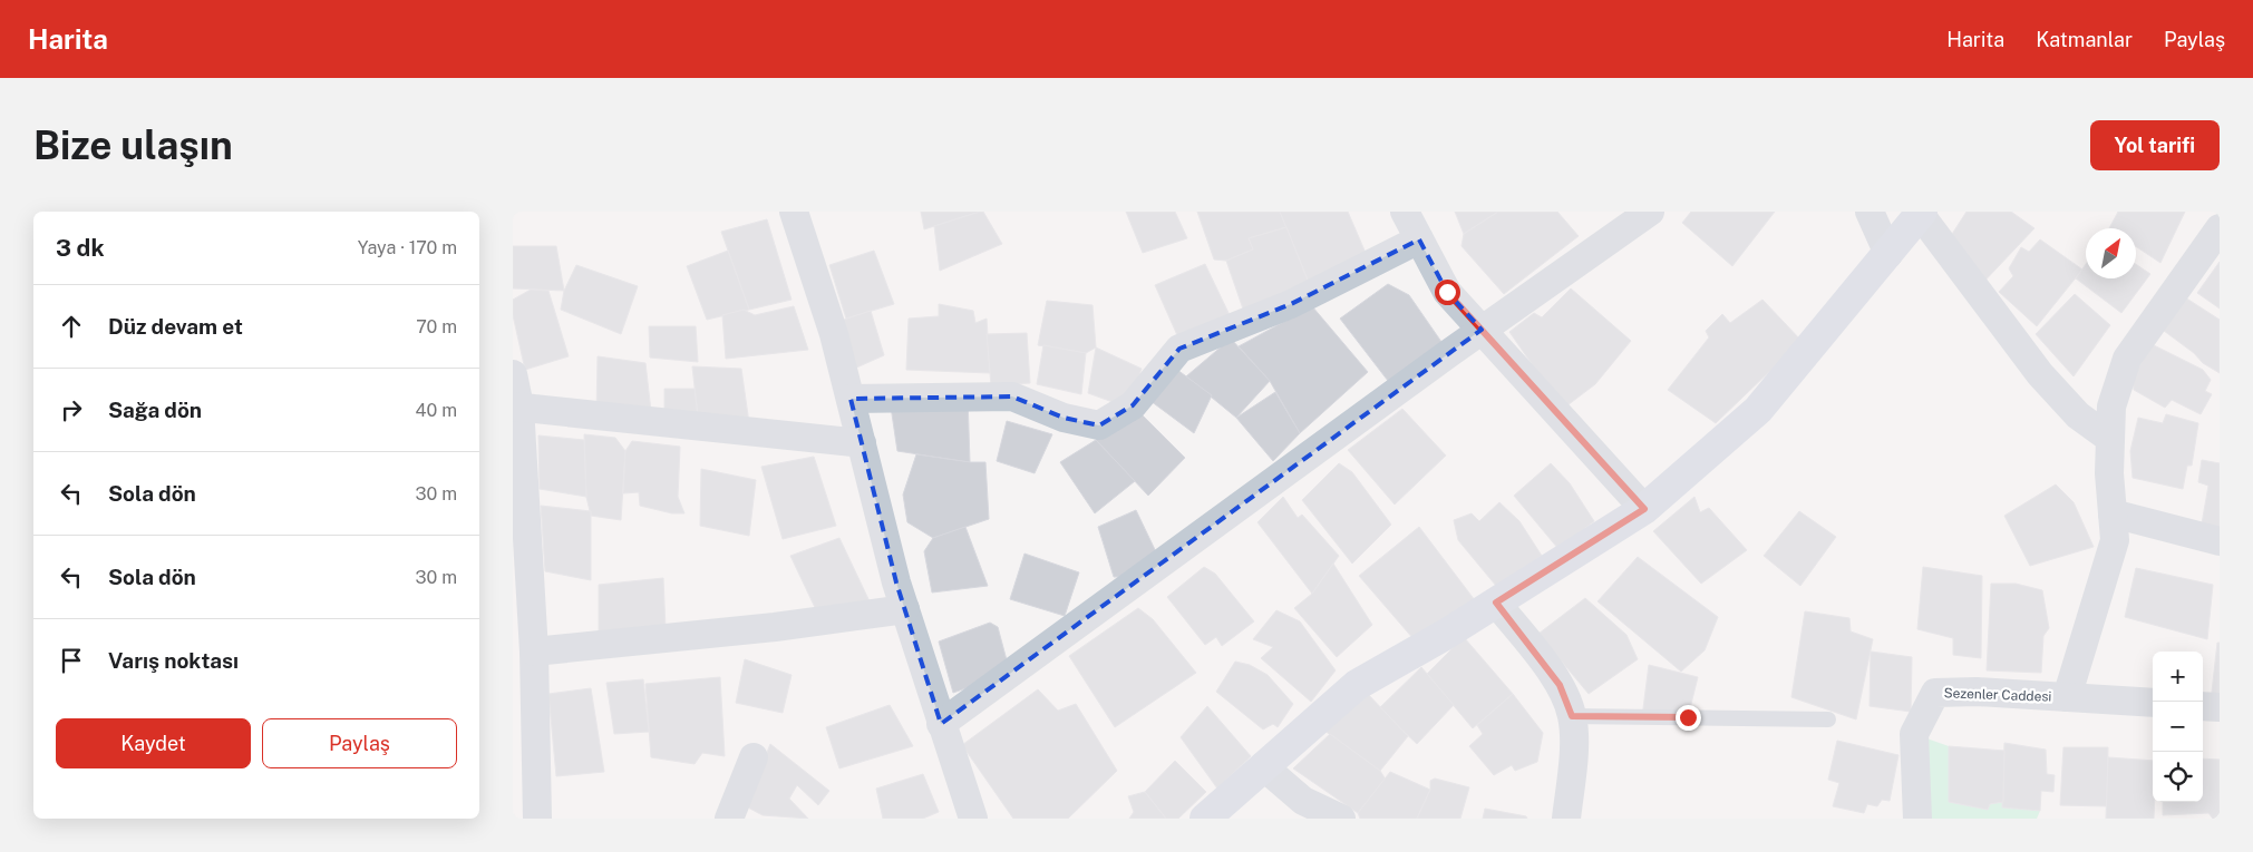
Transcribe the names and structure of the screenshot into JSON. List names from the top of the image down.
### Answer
{
  "streets": {
    "street": ["Sezenler Caddesi"]
  },
  "north": "top right",
  "page": {
    "header": "Harita",
    "nav": ["Harita", "Katmanlar", "Paylaş"],
    "buttons": [
      "Yol tarifi",
      ["Kaydet", "Paylaş"]
    ],
    "title": "Bize ulaşın",
    "heading": ["3 dk", "Yaya · 170 m"],
    "list": [
      ["Düz devam et", "70 m"],
      ["Sağa dön", "40 m"],
      ["Sola dön", "30 m"],
      ["Sola dön", "30 m"],
      "Varış noktası"
    ],
    "map_buttons": ["+", "−"]
  }
}
